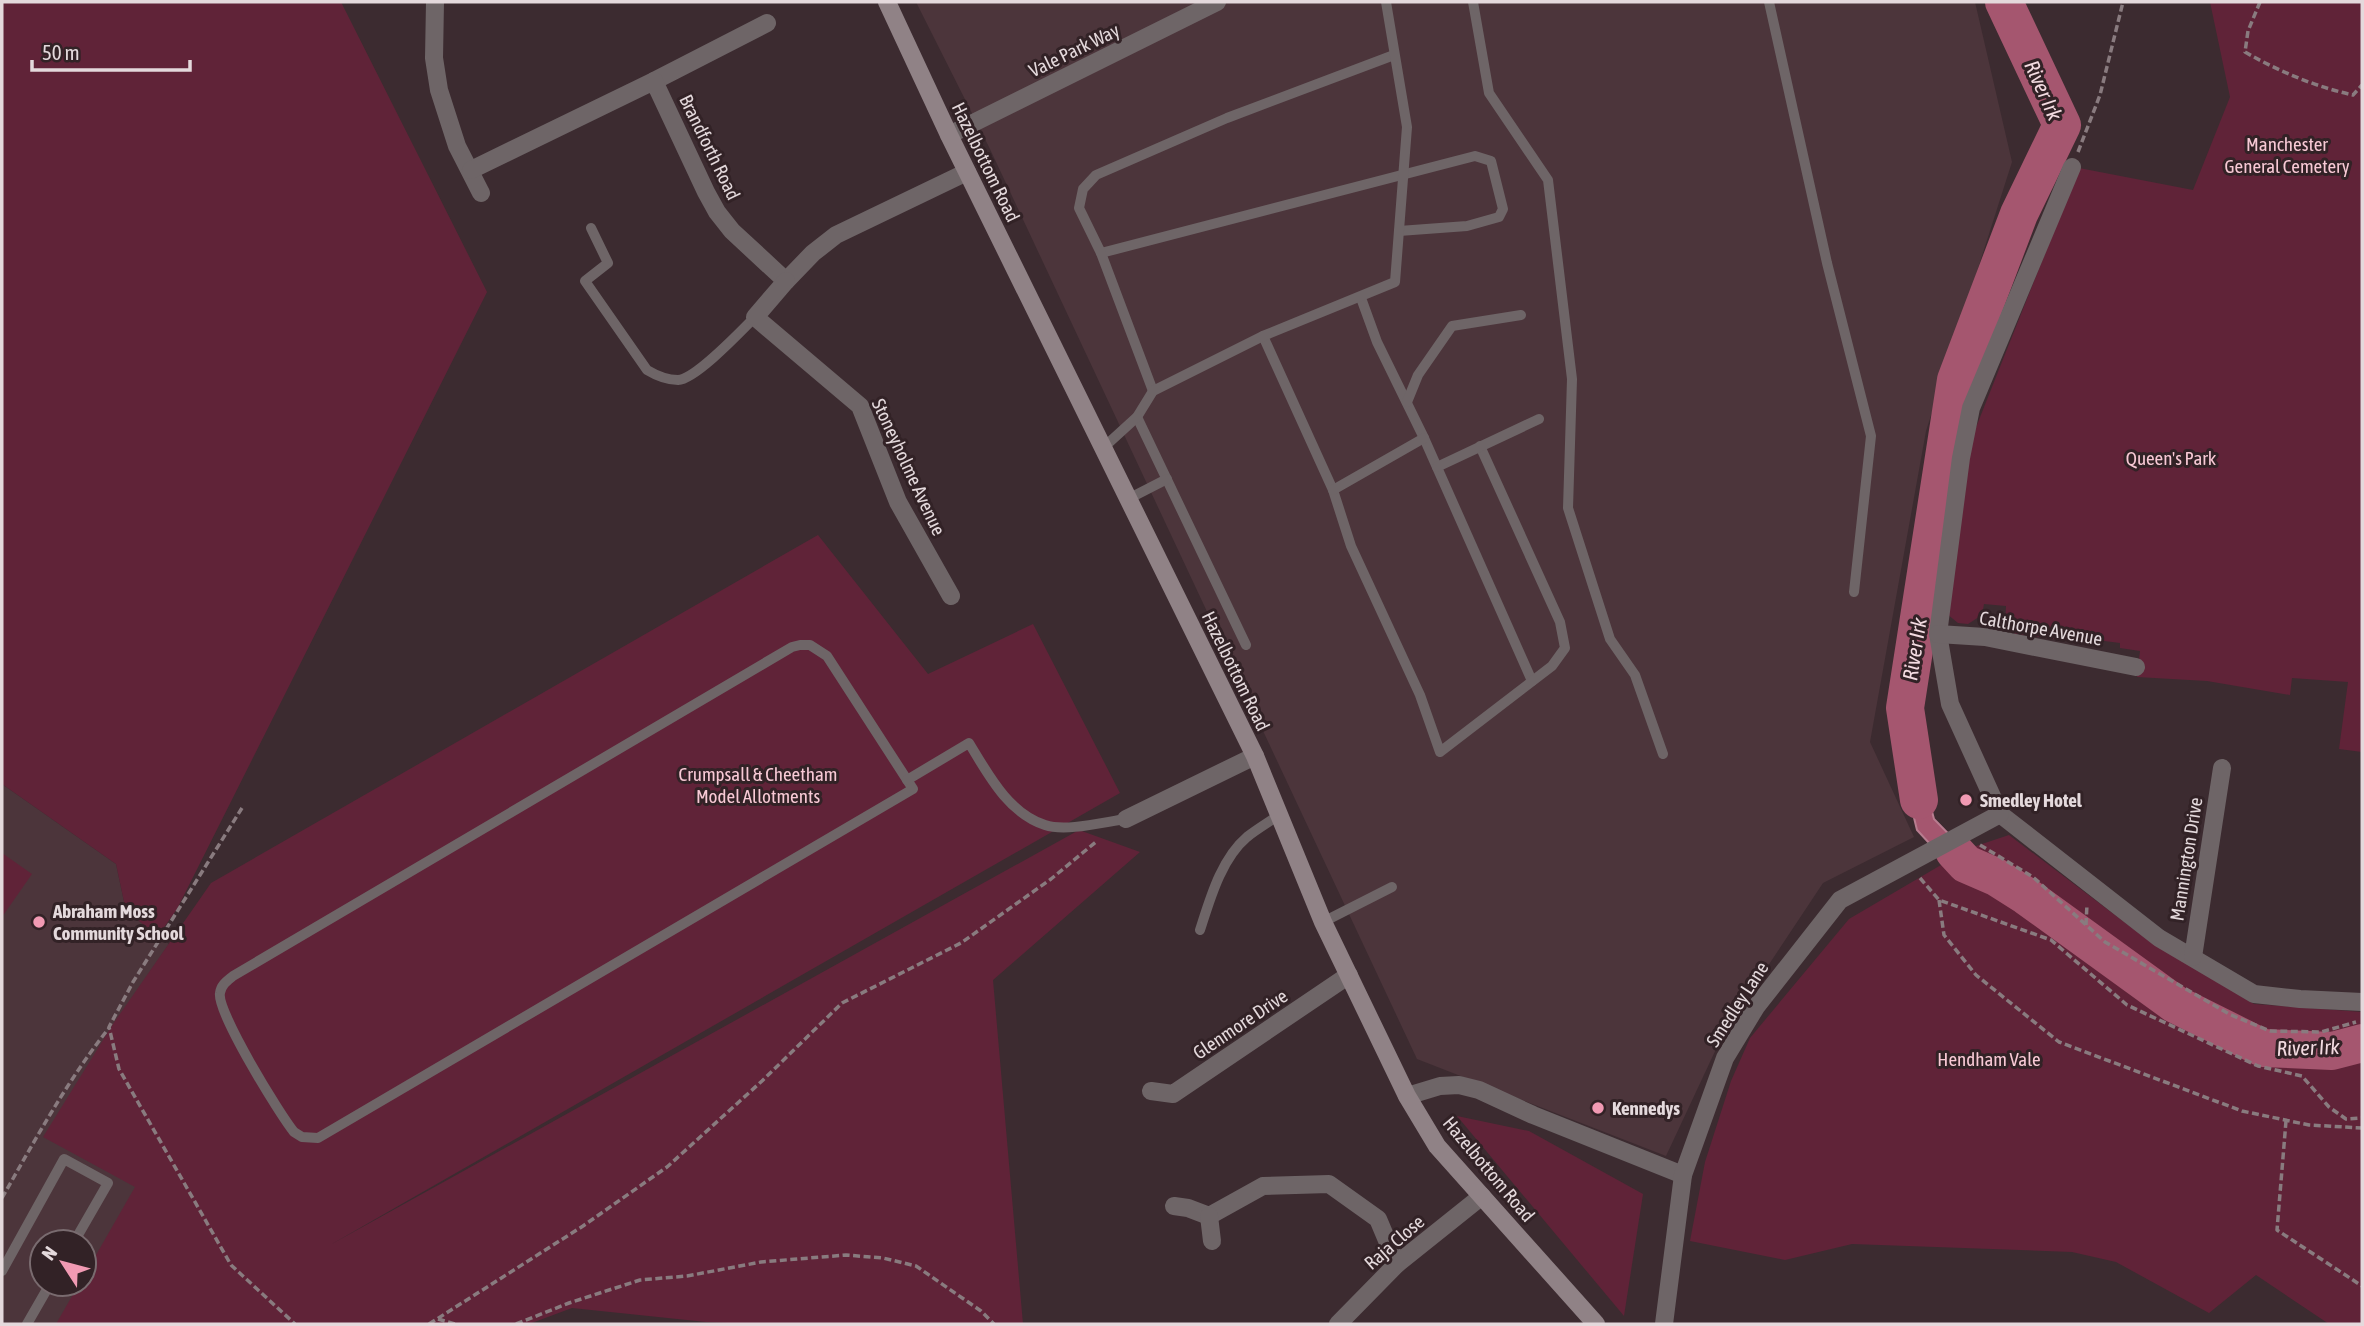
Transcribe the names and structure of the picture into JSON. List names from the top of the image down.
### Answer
{
  "streets": {
    "street": [
      "Vale Park Way",
      "Brandforth Road",
      "Hazelbottom Road",
      "Stoneyholme Avenue",
      "Calthorpe Avenue",
      "Mannington Drive",
      "Smedley Lane",
      "Glenmore Drive",
      "Raja Close"
    ]
  },
  "crossings": [
    ["Vale Park Way", "Hazelbottom Road"],
    ["Hazelbottom Road", "Glenmore Drive"],
    ["Hazelbottom Road", "Raja Close"]
  ],
  "water": ["River Irk"],
  "parks": [
    "Manchester General Cemetery",
    "Queen's Park",
    "Crumpsall & Cheetham Model Allotments",
    "Hendham Vale"
  ],
  "places": ["Smedley Hotel", "Abraham Moss Community School", "Kennedys"],
  "scale_bar": "50 m",
  "north": "top left"
}
